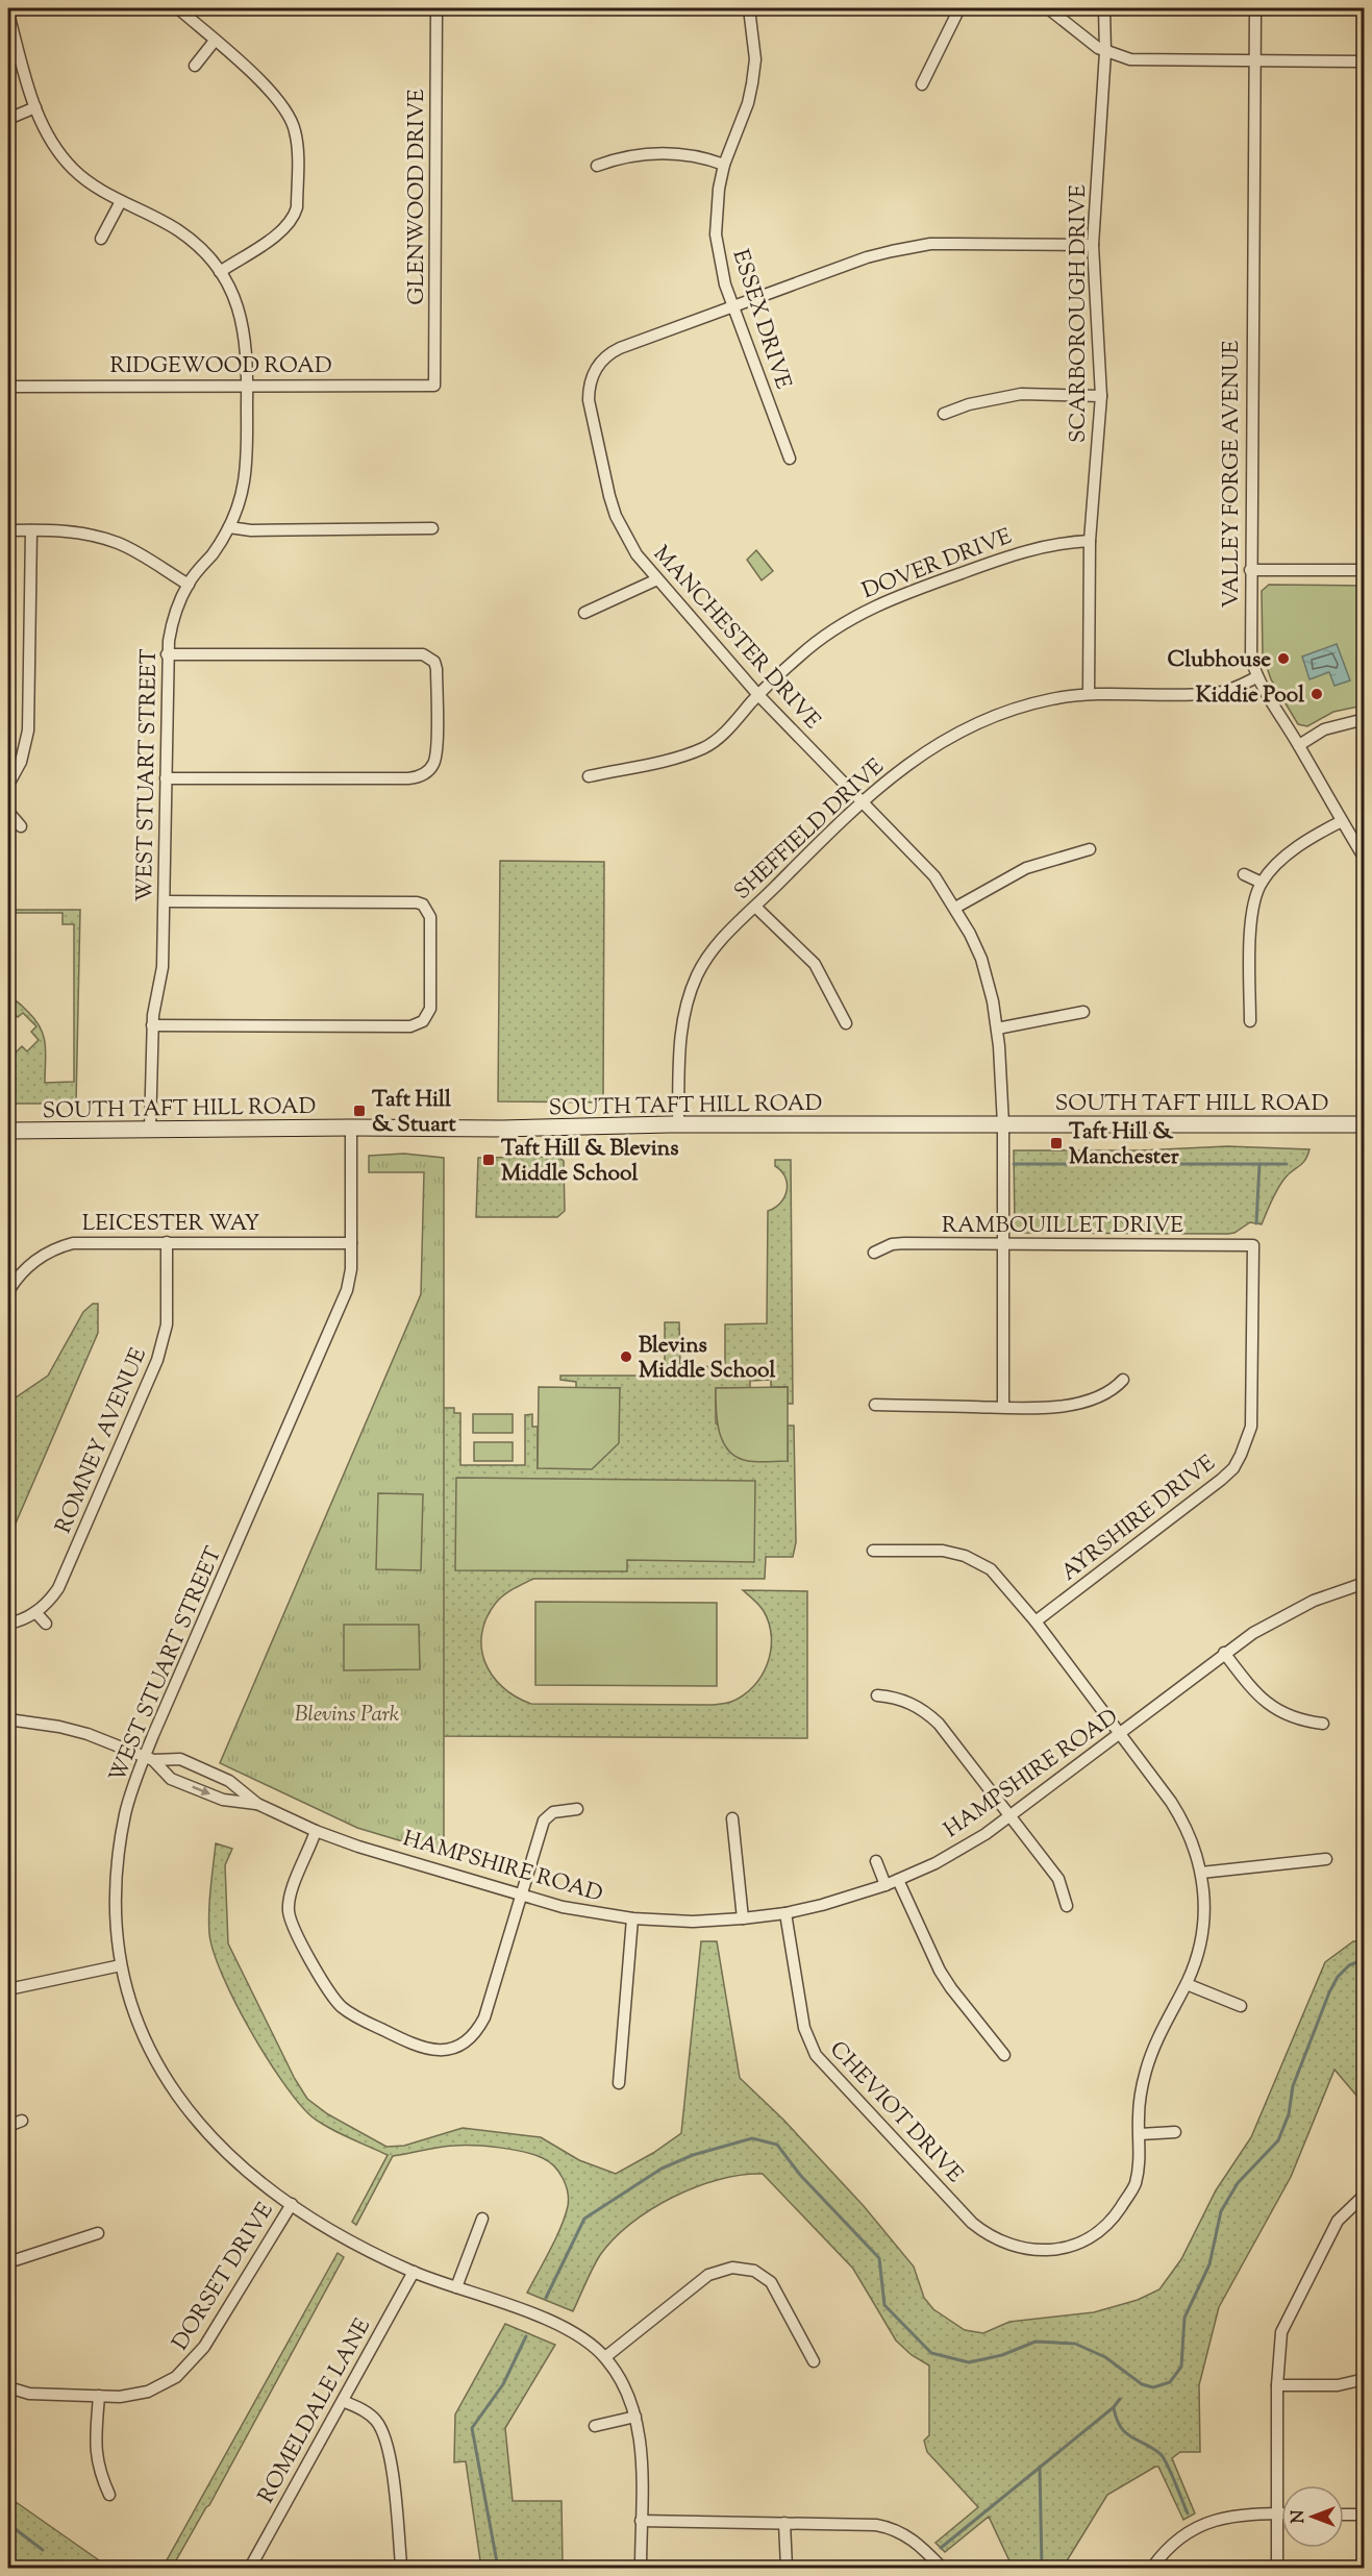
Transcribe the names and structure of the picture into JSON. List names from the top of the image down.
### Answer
{
  "streets": {
    "main road": ["SOUTH TAFT HILL ROAD"],
    "street": [
      "GLENWOOD DRIVE",
      "SCARBOROUGH DRIVE",
      "ESSEX DRIVE",
      "RIDGEWOOD ROAD",
      "VALLEY FORGE AVENUE",
      "DOVER DRIVE",
      "MANCHESTER DRIVE",
      "WEST STUART STREET",
      "SHEFFIELD DRIVE",
      "LEICESTER WAY",
      "RAMBOUILLET DRIVE",
      "ROMNEY AVENUE",
      "AYRSHIRE DRIVE",
      "HAMPSHIRE ROAD",
      "CHEVIOT DRIVE",
      "DORSET DRIVE",
      "ROMELDALE LANE"
    ]
  },
  "crossings": [
    ["GLENWOOD DRIVE", "RIDGEWOOD ROAD"],
    ["SCARBOROUGH DRIVE", "DOVER DRIVE"],
    ["SCARBOROUGH DRIVE", "MANCHESTER DRIVE"],
    ["SCARBOROUGH DRIVE", "SHEFFIELD DRIVE"],
    ["ESSEX DRIVE", "MANCHESTER DRIVE"],
    ["RIDGEWOOD ROAD", "WEST STUART STREET"],
    ["VALLEY FORGE AVENUE", "SHEFFIELD DRIVE"],
    ["DOVER DRIVE", "MANCHESTER DRIVE"],
    ["MANCHESTER DRIVE", "SHEFFIELD DRIVE"],
    ["MANCHESTER DRIVE", "SOUTH TAFT HILL ROAD"],
    ["MANCHESTER DRIVE", "RAMBOUILLET DRIVE"],
    ["WEST STUART STREET", "SOUTH TAFT HILL ROAD"],
    ["WEST STUART STREET", "LEICESTER WAY"],
    ["WEST STUART STREET", "HAMPSHIRE ROAD"],
    ["WEST STUART STREET", "DORSET DRIVE"],
    ["WEST STUART STREET", "ROMELDALE LANE"],
    ["SHEFFIELD DRIVE", "SOUTH TAFT HILL ROAD"],
    ["LEICESTER WAY", "ROMNEY AVENUE"],
    ["RAMBOUILLET DRIVE", "AYRSHIRE DRIVE"],
    ["HAMPSHIRE ROAD", "CHEVIOT DRIVE"]
  ],
  "parks": ["Blevins Park"],
  "places": {
    "other": ["Clubhouse", "Kiddie Pool", "Blevins Middle School"],
    "transit": ["Taft Hill & Stuart", "Taft Hill & Manchester", "Taft Hill & Blevins Middle School"]
  },
  "north": "left"
}
